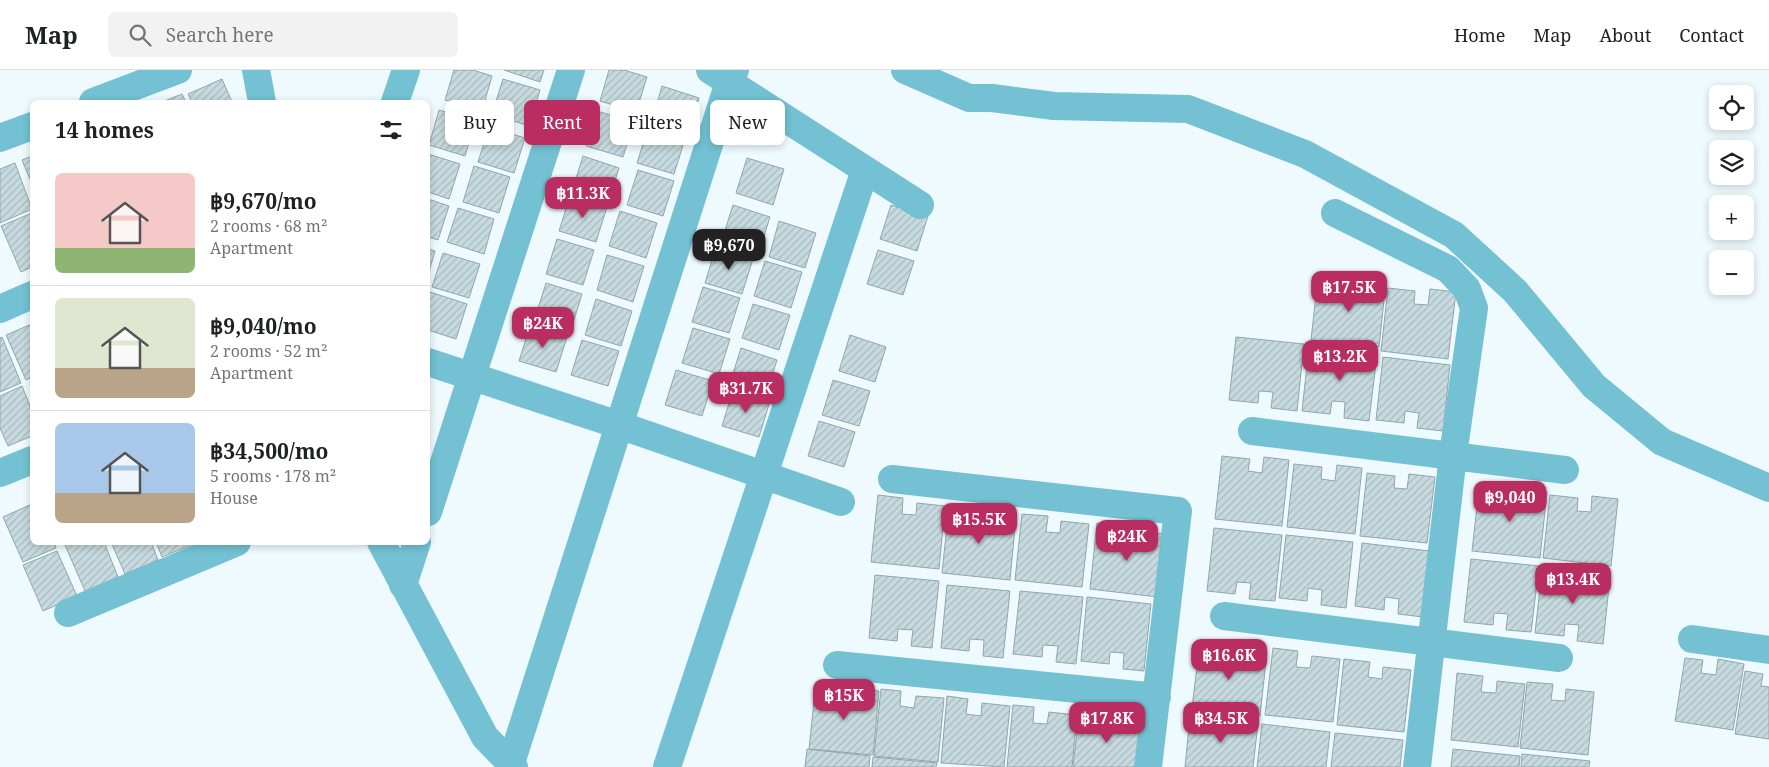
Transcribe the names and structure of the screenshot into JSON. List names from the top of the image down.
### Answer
{
  "page": {
    "header": "Map",
    "search": "Search here",
    "nav": [
      "Home",
      "Map",
      "About",
      "Contact"
    ],
    "map_buttons": ["+", "−"],
    "chip": [
      "Buy",
      "Rent",
      "Filters",
      "New"
    ],
    "heading": "14 homes",
    "list": [
      {
        "name": "฿9,670/mo",
        "note": "2 rooms · 68 m² · Apartment"
      },
      {
        "name": "฿9,040/mo",
        "note": "2 rooms · 52 m² · Apartment"
      },
      {
        "name": "฿34,500/mo",
        "note": "5 rooms · 178 m² · House"
      }
    ],
    "price": [
      "฿11.3K",
      "฿9,670",
      "฿17.5K",
      "฿24K",
      "฿13.2K",
      "฿31.7K",
      "฿9,040",
      "฿15.5K",
      "฿24K",
      "฿13.4K",
      "฿16.6K",
      "฿15K",
      "฿17.8K",
      "฿34.5K"
    ]
  }
}
